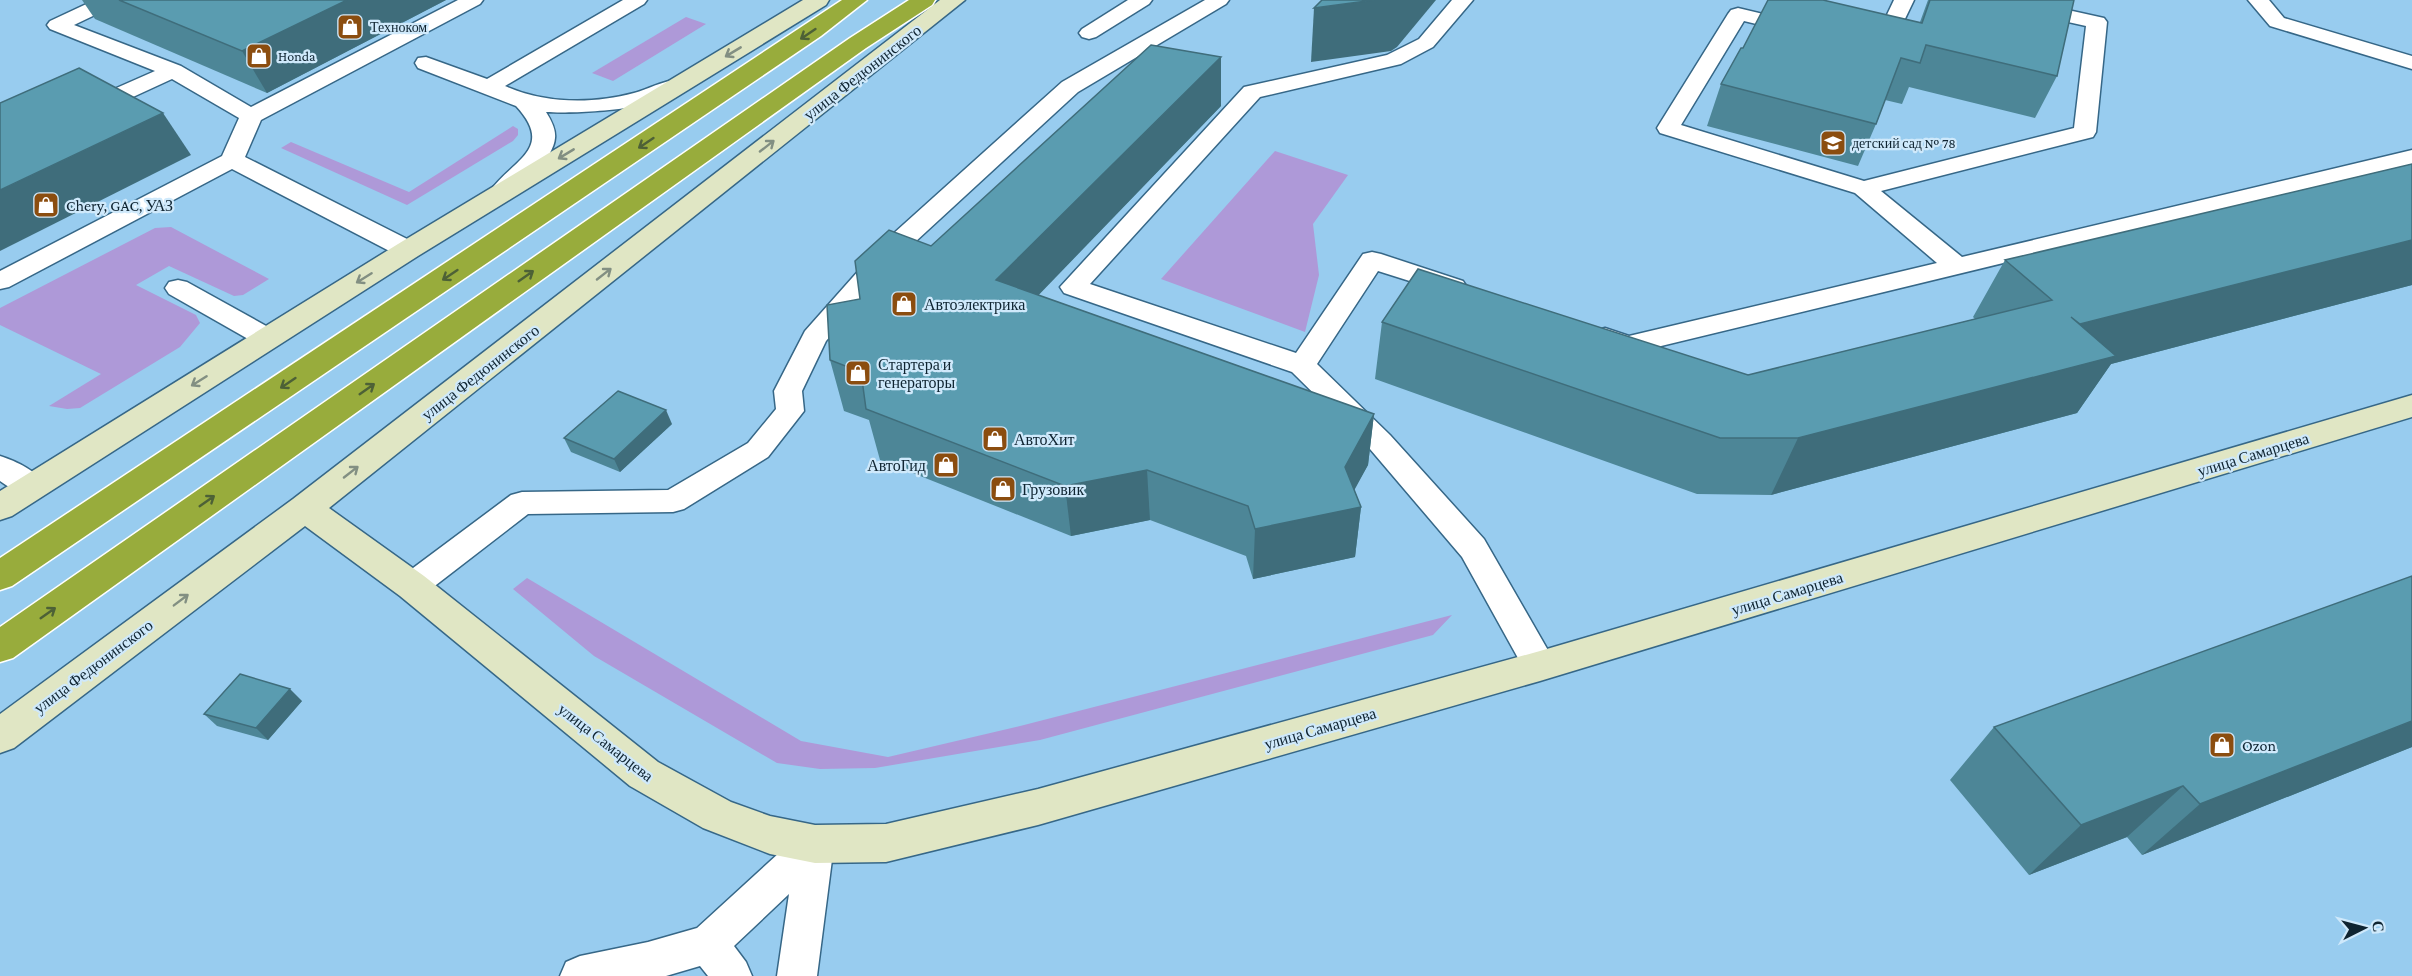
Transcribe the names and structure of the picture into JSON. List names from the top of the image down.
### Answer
{
  "streets": {
    "highway": ["улица Федюнинского"],
    "main road": ["улица Самарцева"]
  },
  "crossings": [
    ["улица Федюнинского", "улица Самарцева"]
  ],
  "places": {
    "shop": [
      "Техноком",
      "Honda",
      "Chery, GAC, УАЗ",
      "Автоэлектрика",
      "Стартера и генераторы",
      "АвтоХит",
      "АвтоГид",
      "Грузовик",
      "Ozon"
    ],
    "school or university": ["детский сад № 78"]
  },
  "north": "right"
}
